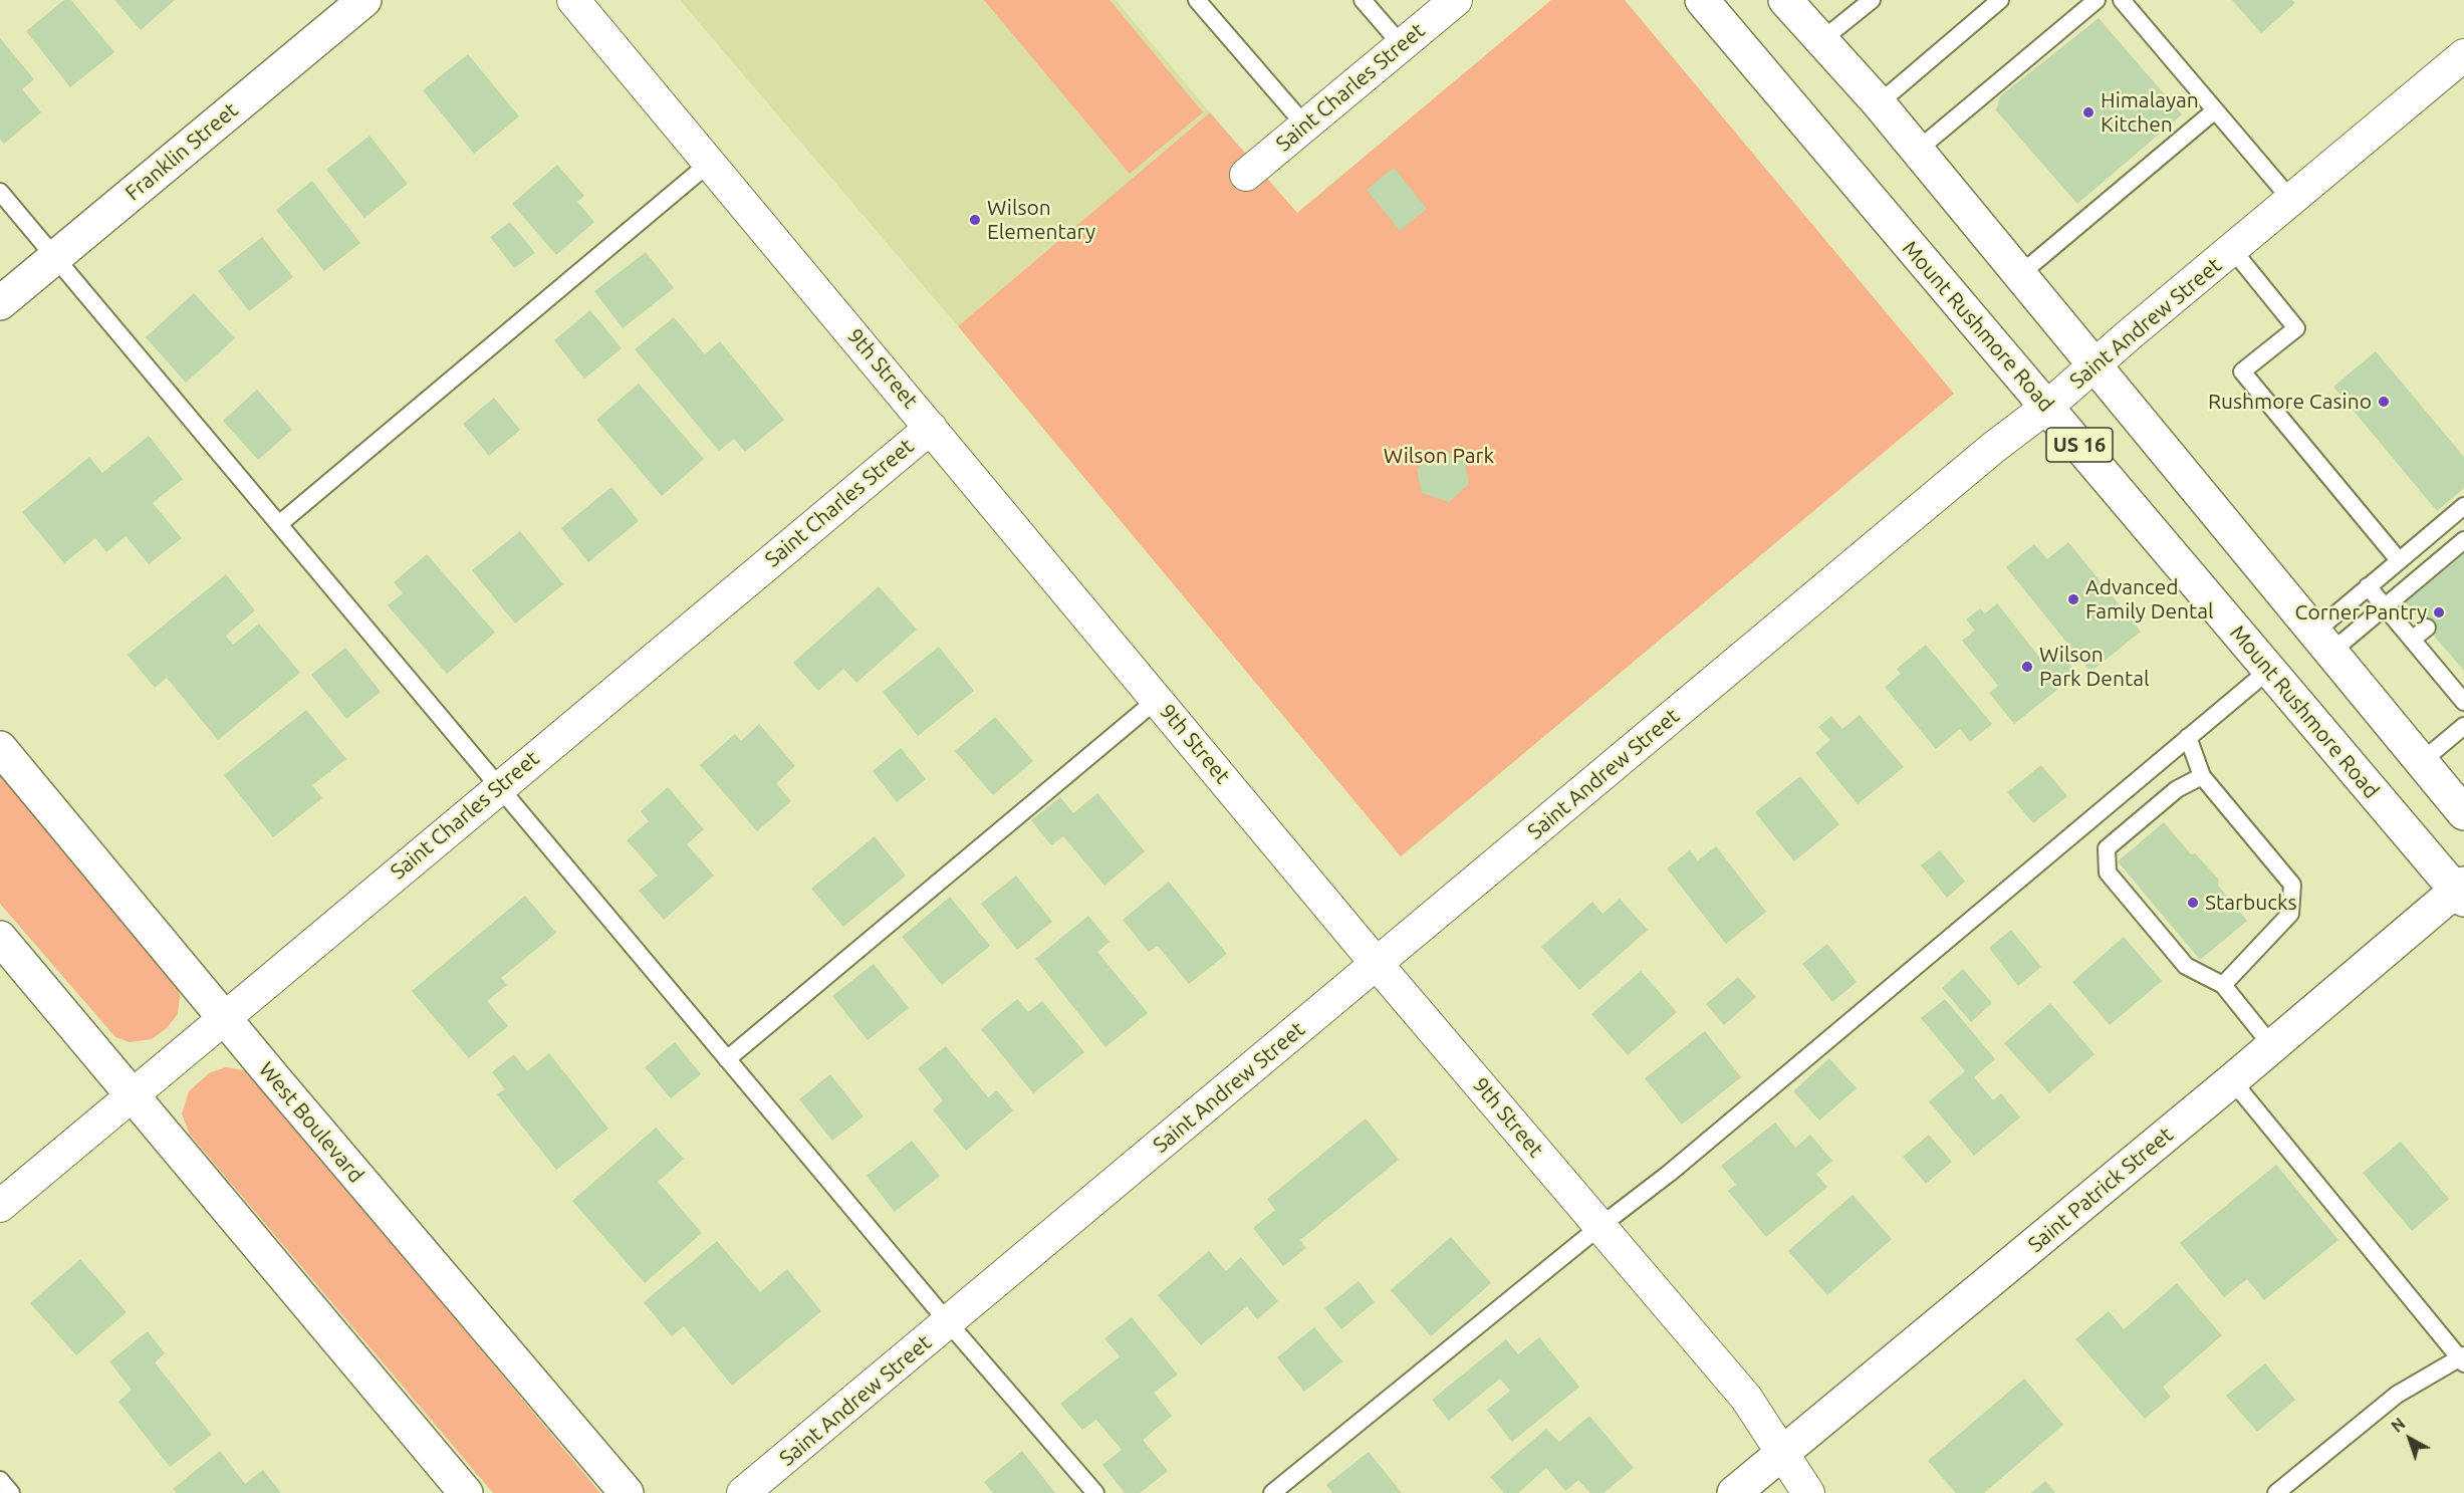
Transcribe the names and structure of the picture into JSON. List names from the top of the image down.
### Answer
{
  "streets": {
    "main road": [
      "Franklin Street",
      "Mount Rushmore Road",
      "US 16",
      "West Boulevard",
      "Saint Patrick Street"
    ],
    "street": ["Saint Charles Street", "Saint Andrew Street", "9th Street"]
  },
  "crossings": [
    ["Saint Charles Street", "9th Street"],
    ["Saint Charles Street", "West Boulevard"],
    ["Saint Andrew Street", "Mount Rushmore Road"],
    ["Saint Andrew Street", "9th Street"],
    ["Saint Andrew Street", "US 16"],
    ["Mount Rushmore Road", "Saint Patrick Street"],
    ["9th Street", "Saint Patrick Street"]
  ],
  "parks": ["Wilson Park"],
  "places": [
    "Himalayan Kitchen",
    "Wilson Elementary",
    "Rushmore Casino",
    "Advanced Family Dental",
    "Corner Pantry",
    "Wilson Park Dental",
    "Starbucks"
  ],
  "north": "top left"
}
